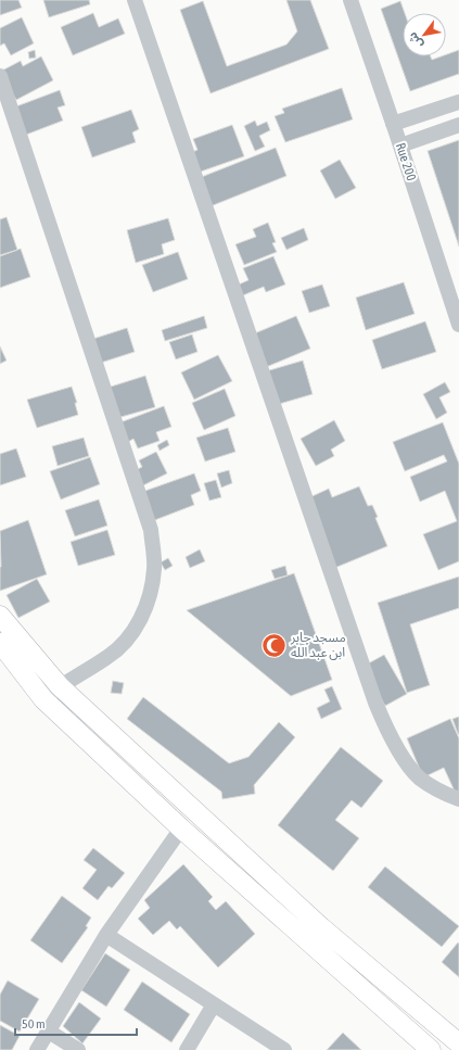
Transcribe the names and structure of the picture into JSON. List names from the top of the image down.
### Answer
{
  "streets": {
    "street": ["Rue 200"]
  },
  "places": {
    "mosque": ["مسجد جابر ابن عبد الله"]
  },
  "scale_bar": "50 m",
  "north": "bottom left"
}
